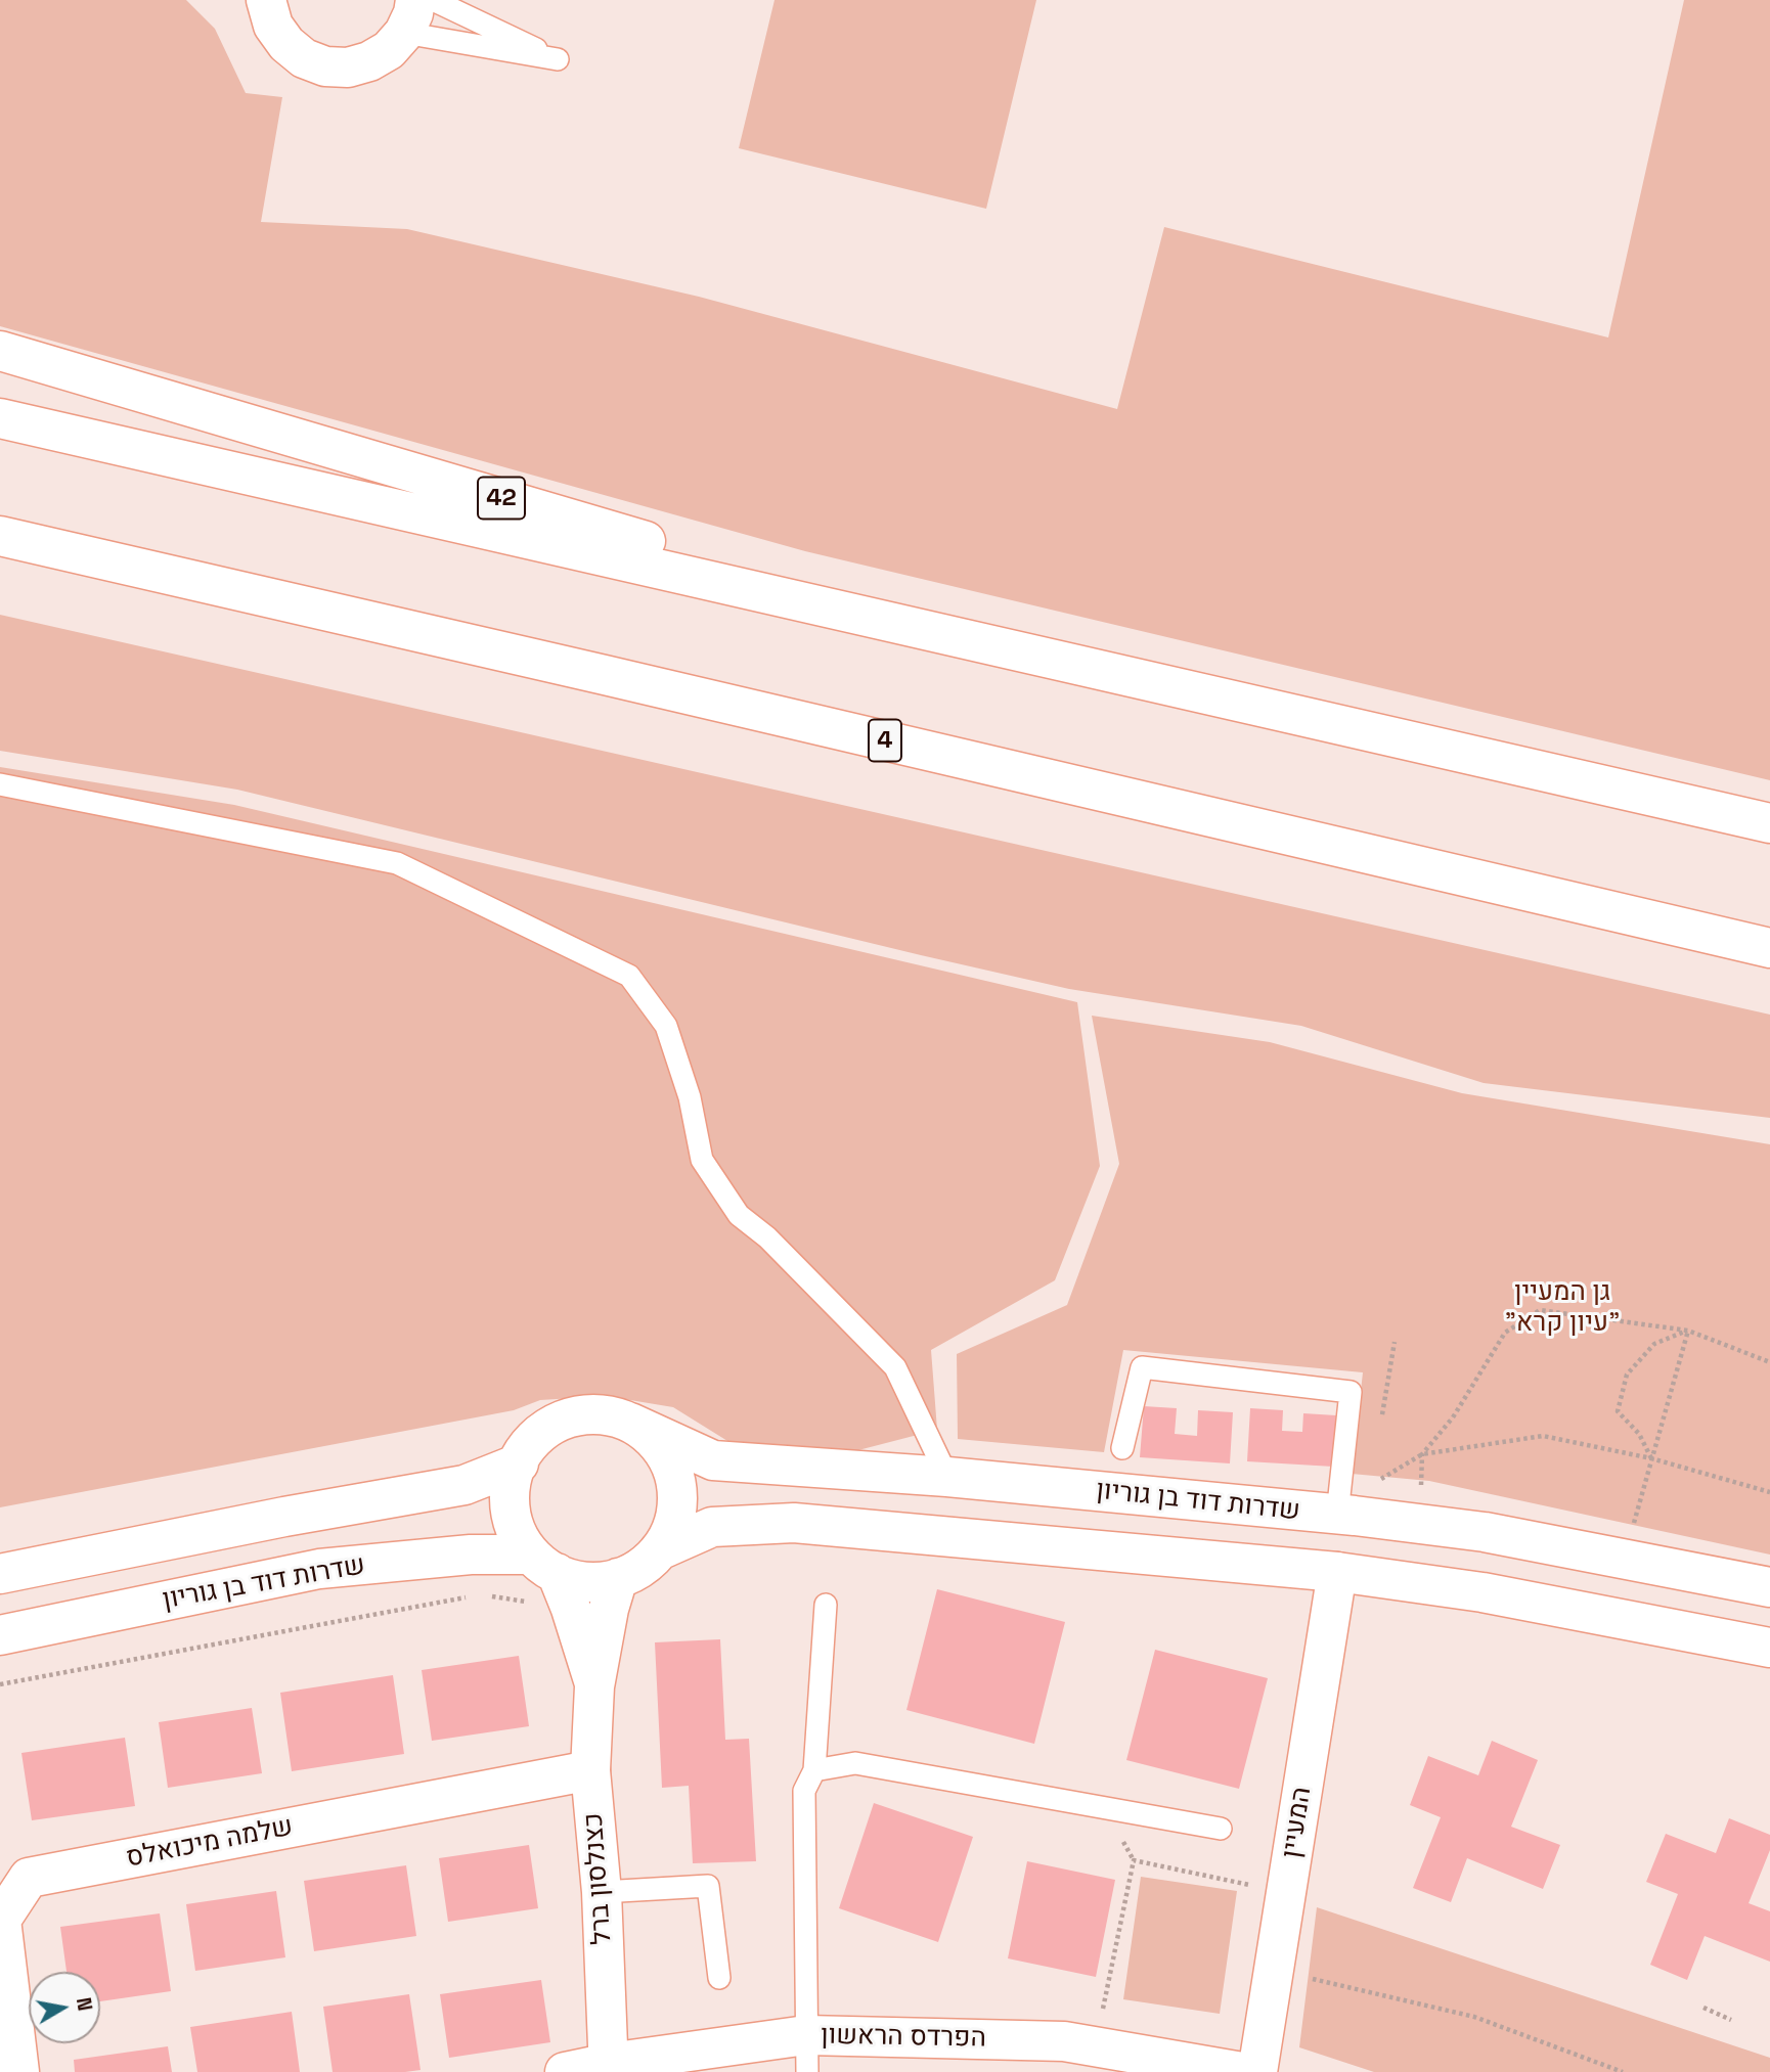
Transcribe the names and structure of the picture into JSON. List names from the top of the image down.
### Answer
{
  "streets": {
    "main road": [
      "42",
      "4",
      "שדרות דוד בן גוריון",
      "המעיין",
      "שלמה מיכואלס",
      "כצנלסון ברל",
      "הפרדס הראשון"
    ]
  },
  "crossings": [
    ["שדרות דוד בן גוריון", "כצנלסון ברל"],
    ["שלמה מיכואלס", "כצנלסון ברל"],
    ["כצנלסון ברל", "הפרדס הראשון"]
  ],
  "parks": ["גן המעיין \"עיון קרא\""],
  "north": "right"
}
